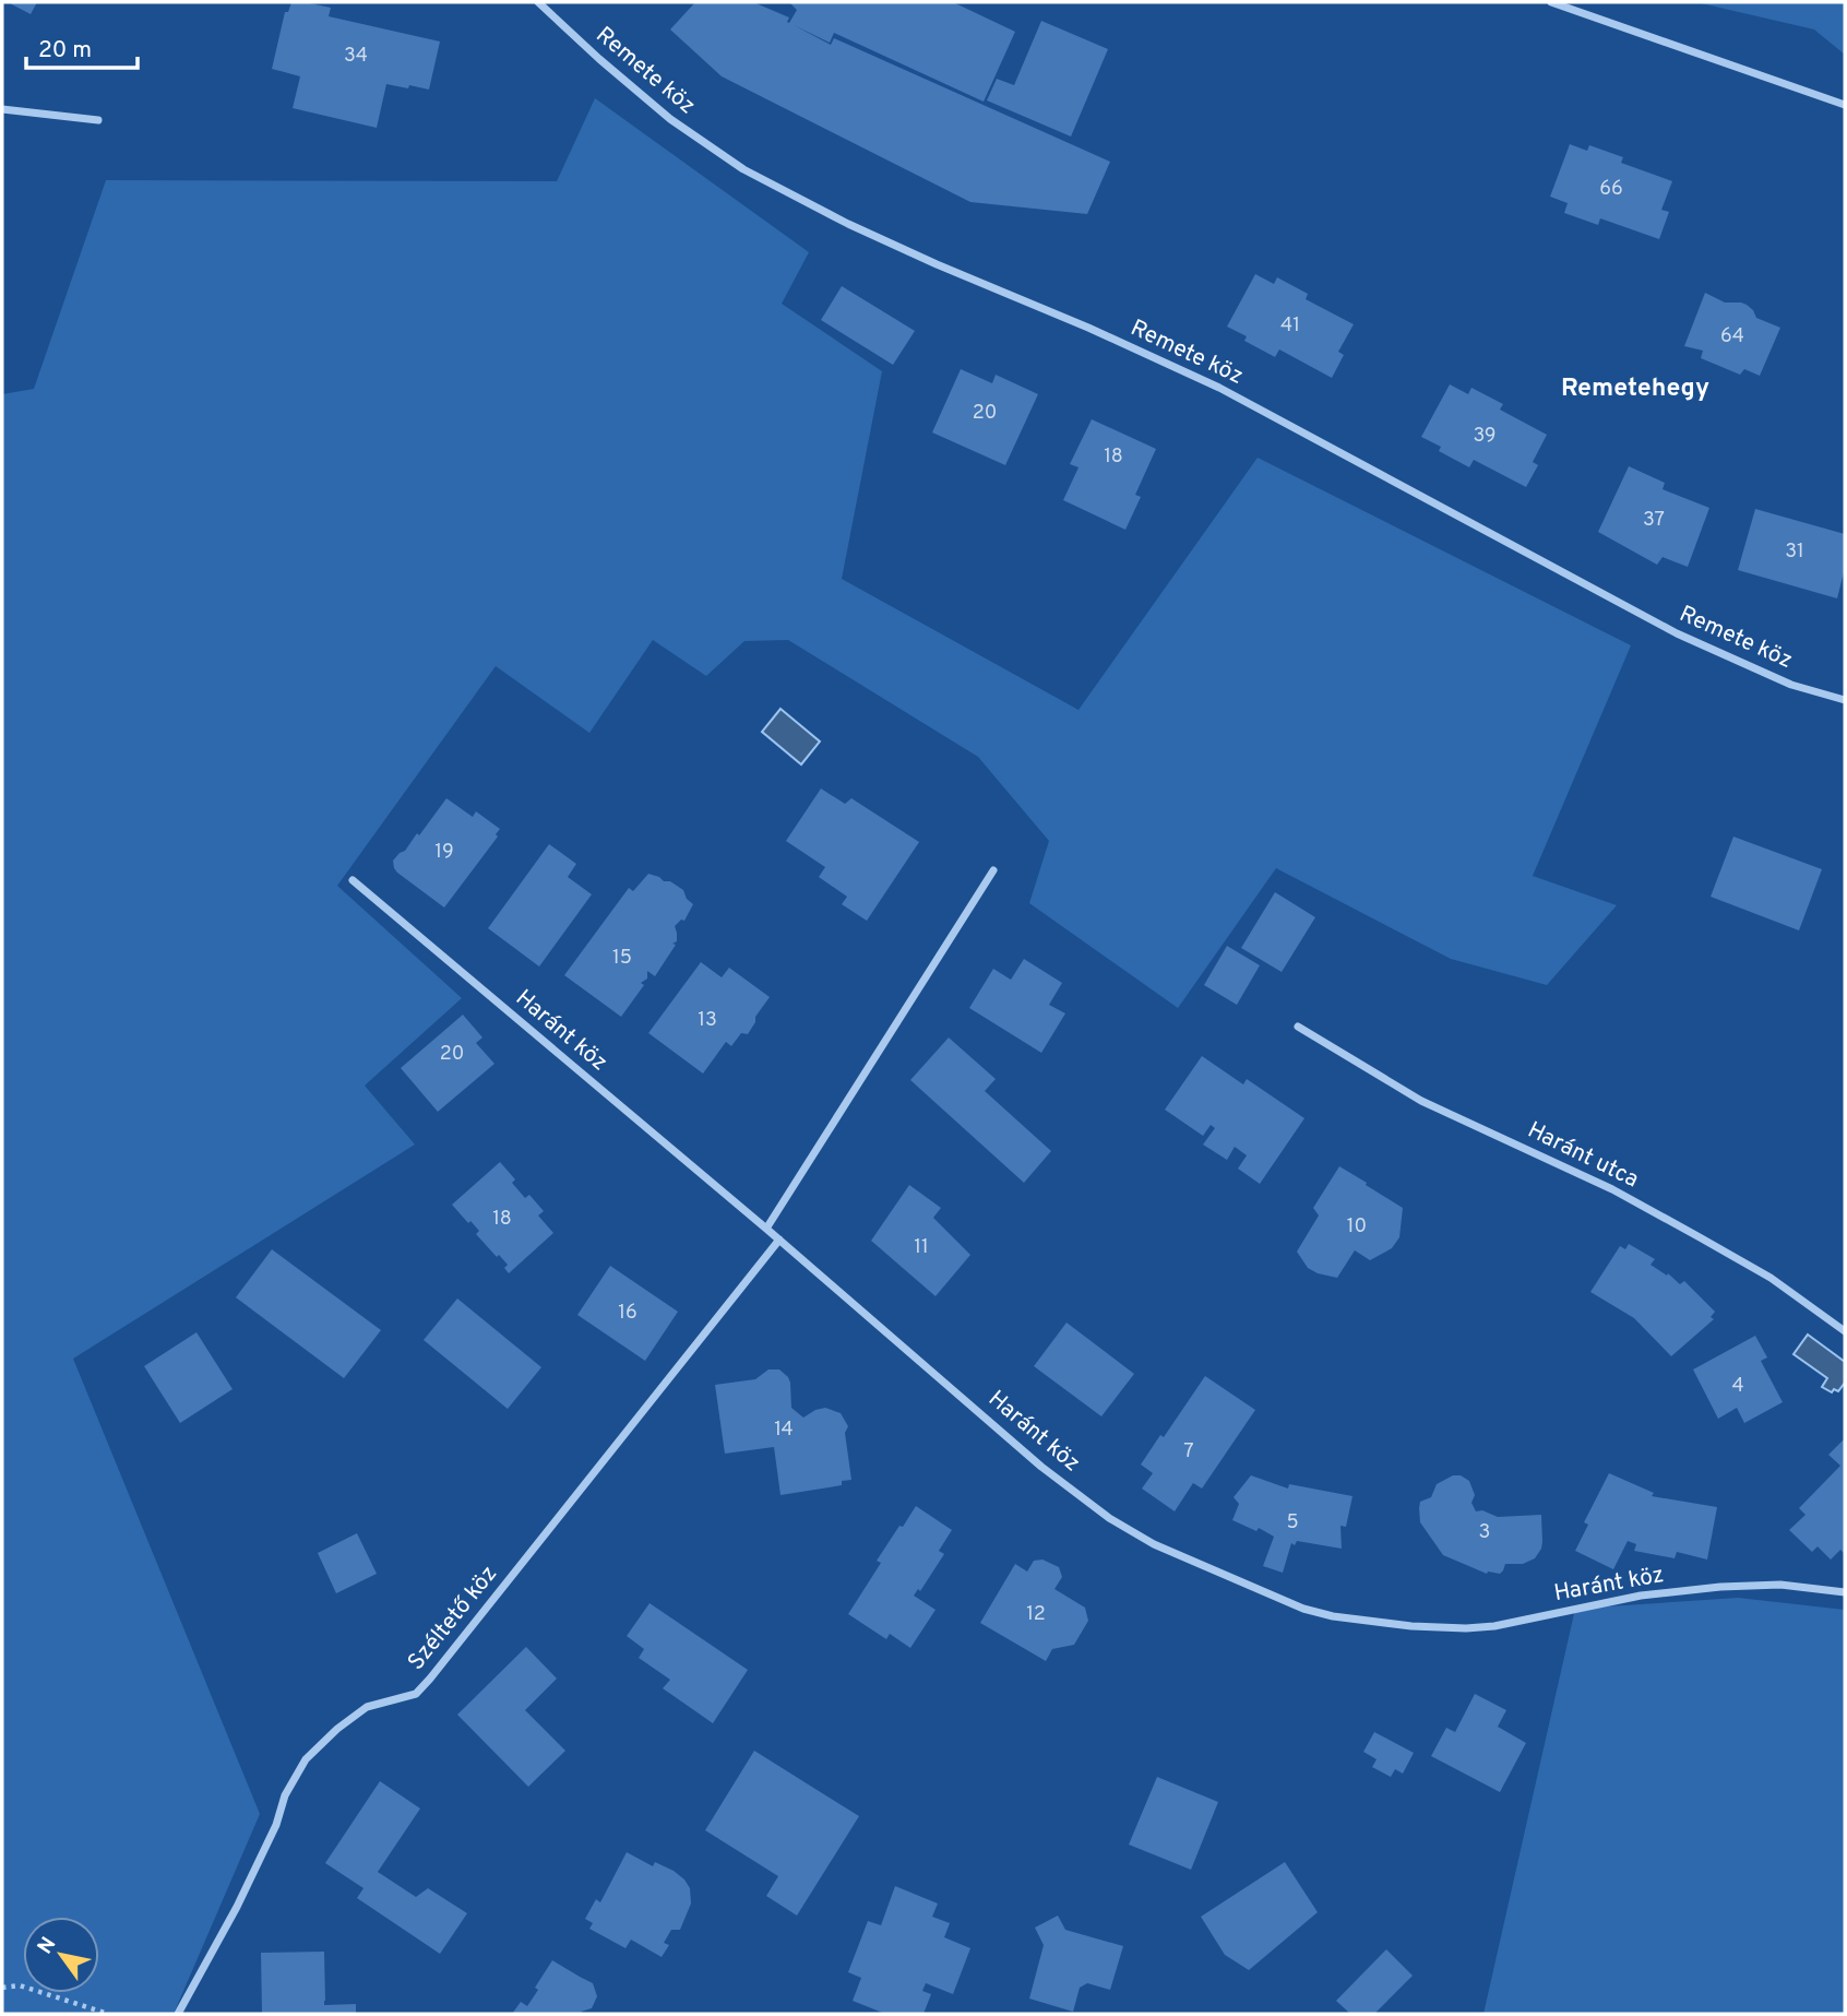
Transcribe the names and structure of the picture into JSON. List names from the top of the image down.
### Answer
{
  "streets": {
    "street": [
      "Remete köz",
      "Haránt köz",
      "Haránt utca",
      "Széltető köz"
    ]
  },
  "crossings": [
    ["Haránt köz", "Széltető köz"]
  ],
  "districts": ["Remetehegy"],
  "house_numbers": [
    "34",
    "66",
    "41",
    "64",
    "20",
    "39",
    "18",
    "37",
    "31",
    "19",
    "15",
    "13",
    "20",
    "18",
    "10",
    "11",
    "16",
    "4",
    "14",
    "7",
    "5",
    "3",
    "12"
  ],
  "scale_bar": "20 m",
  "north": "top left"
}
